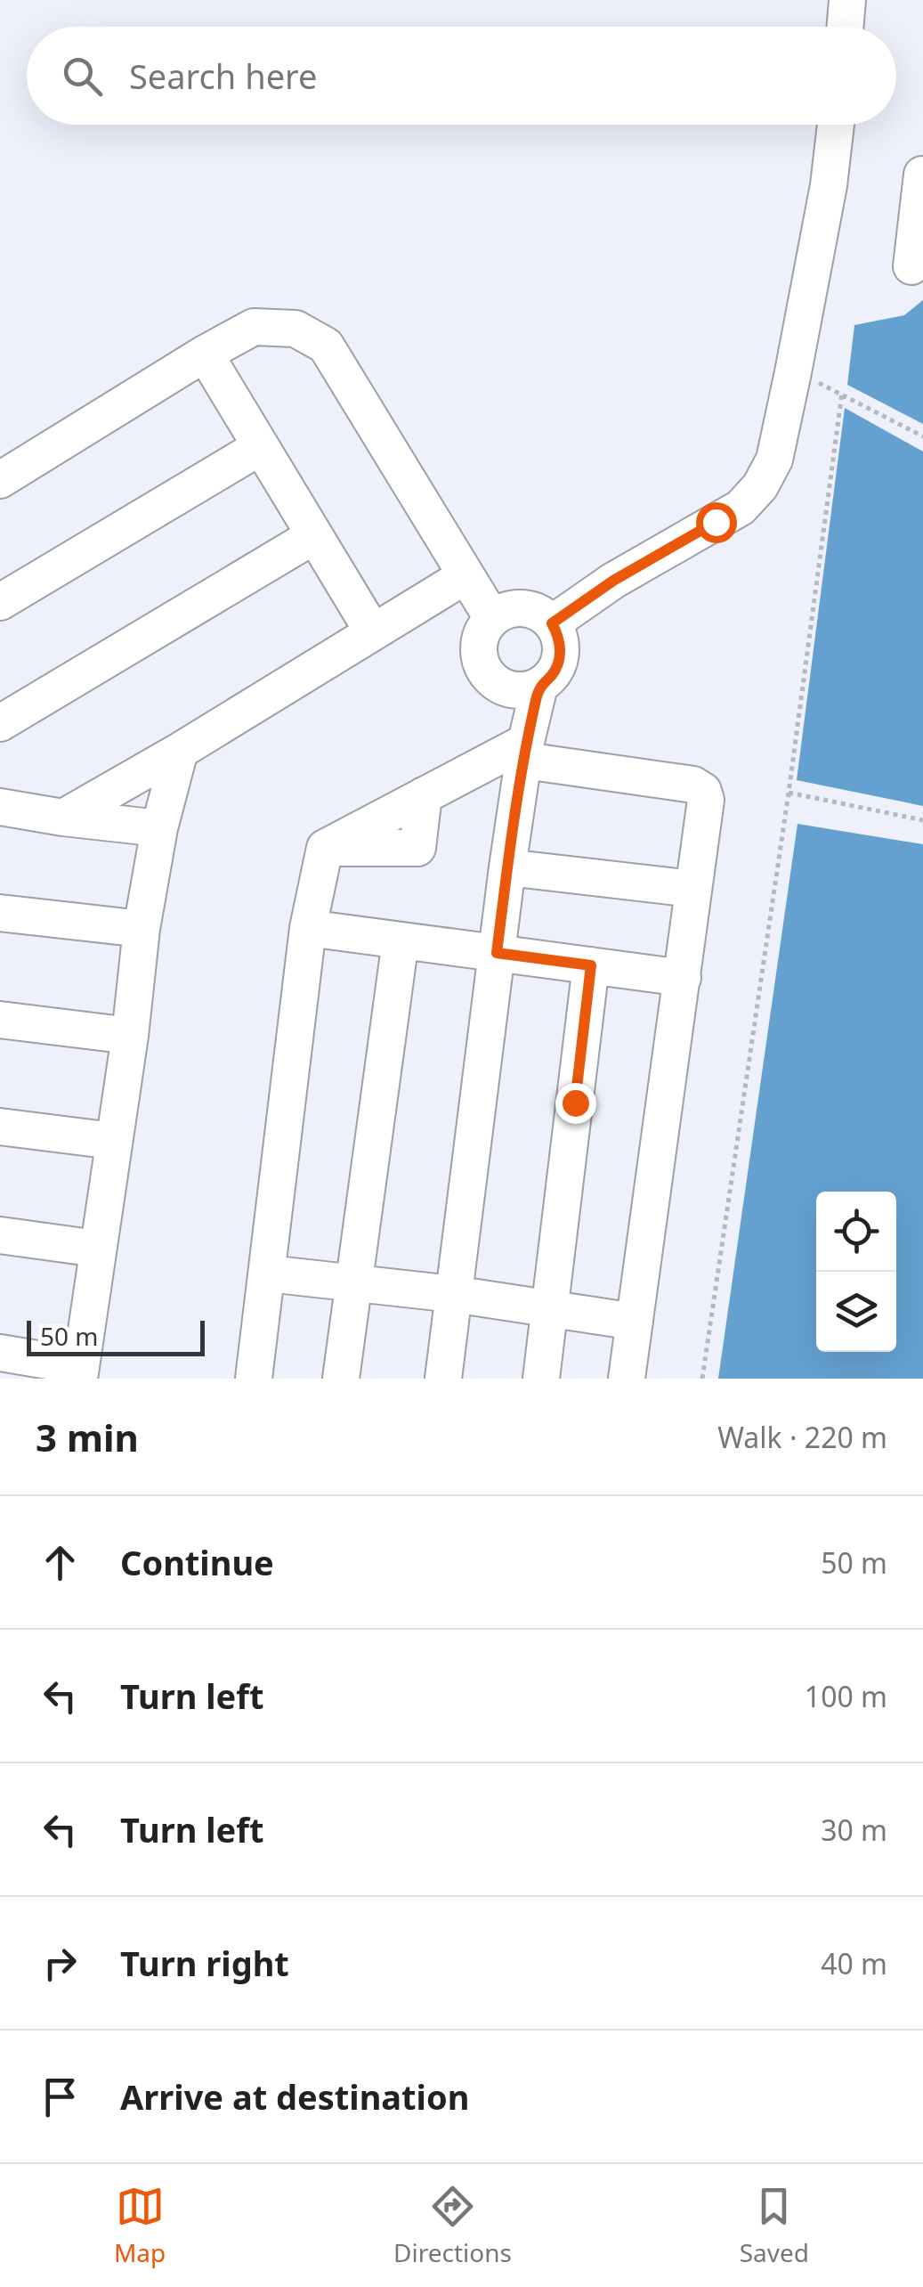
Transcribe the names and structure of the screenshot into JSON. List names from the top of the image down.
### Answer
{
  "scale_bar": "50 m",
  "page": {
    "search": "Search here",
    "scale": "50 m",
    "heading": ["3 min", "Walk · 220 m"],
    "list": [
      ["Continue", "50 m"],
      ["Turn left", "100 m"],
      ["Turn left", "30 m"],
      ["Turn right", "40 m"],
      "Arrive at destination"
    ],
    "nav": ["Map", "Directions", "Saved"]
  }
}
